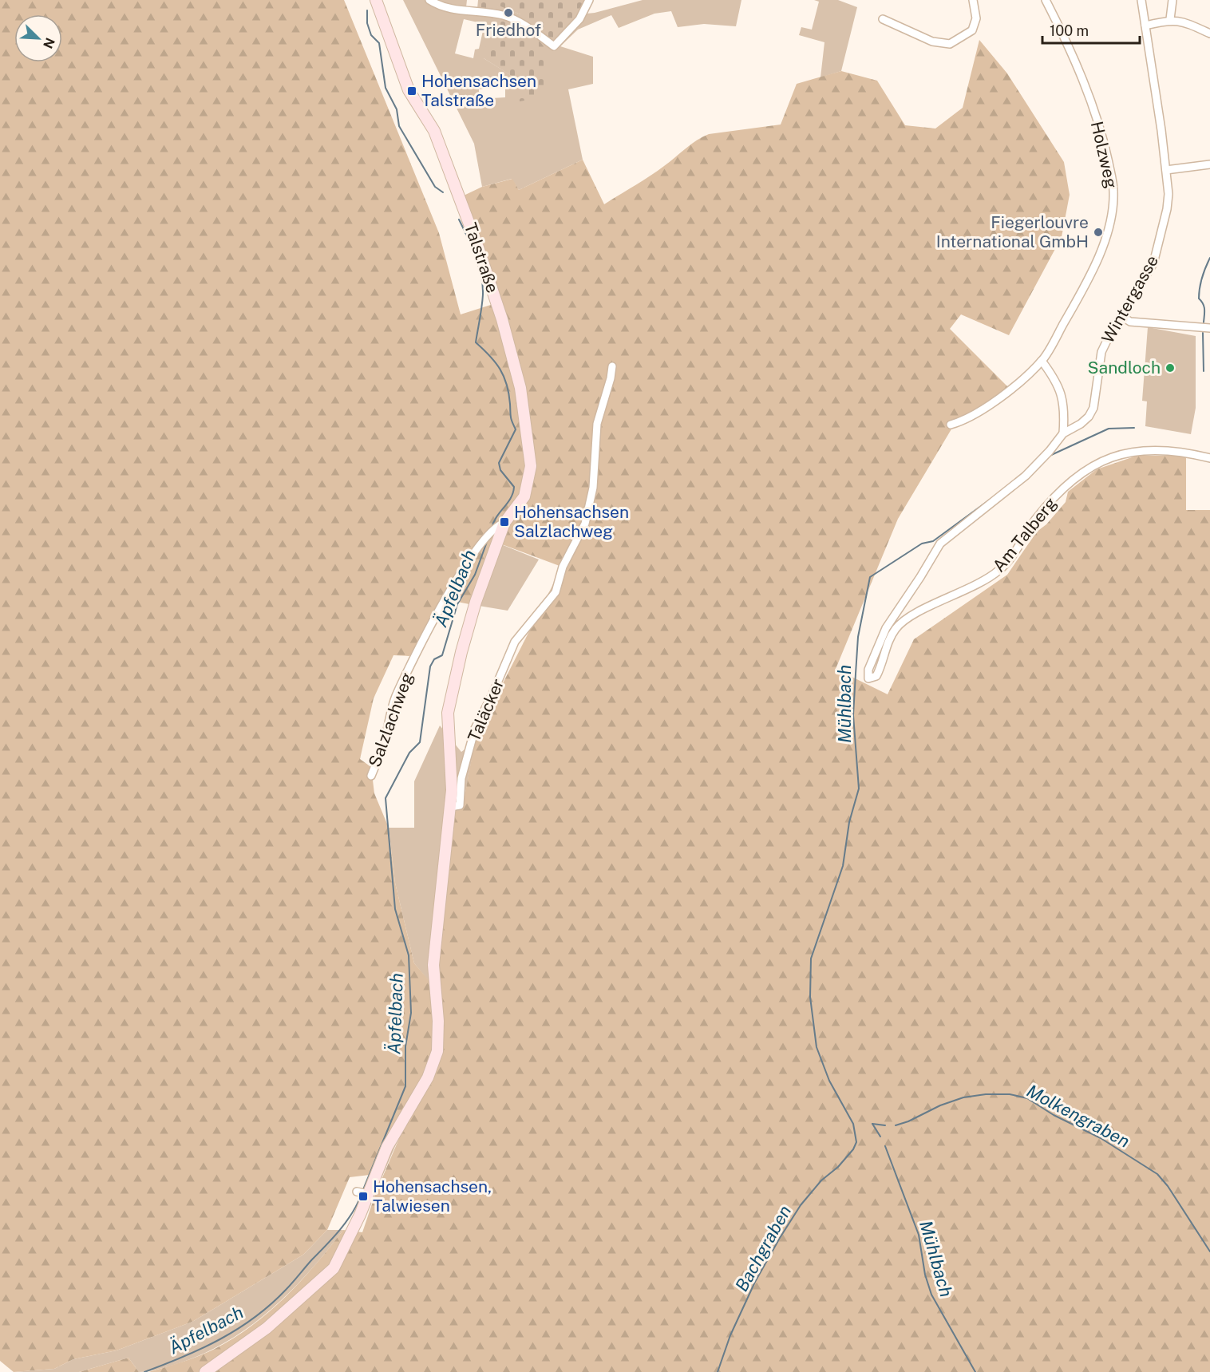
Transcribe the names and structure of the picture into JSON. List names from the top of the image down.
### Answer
{
  "streets": {
    "street": [
      "Holzweg",
      "Talstraße",
      "Wintergasse",
      "Am Talberg",
      "Taläcker",
      "Salzlachweg"
    ]
  },
  "crossings": [
    ["Talstraße", "Taläcker"],
    ["Talstraße", "Salzlachweg"],
    ["Wintergasse", "Am Talberg"],
    ["Taläcker", "Salzlachweg"]
  ],
  "water": [
    "Äpfelbach",
    "Mühlbach",
    "Molkengraben",
    "Bachgraben"
  ],
  "places": {
    "other": ["Friedhof", "Fiegerlouvre International GmbH", "Sandloch"],
    "transit": ["Hohensachsen Talstraße", "Hohensachsen Salzlachweg", "Hohensachsen, Talwiesen"]
  },
  "scale_bar": "100 m",
  "north": "bottom right"
}
